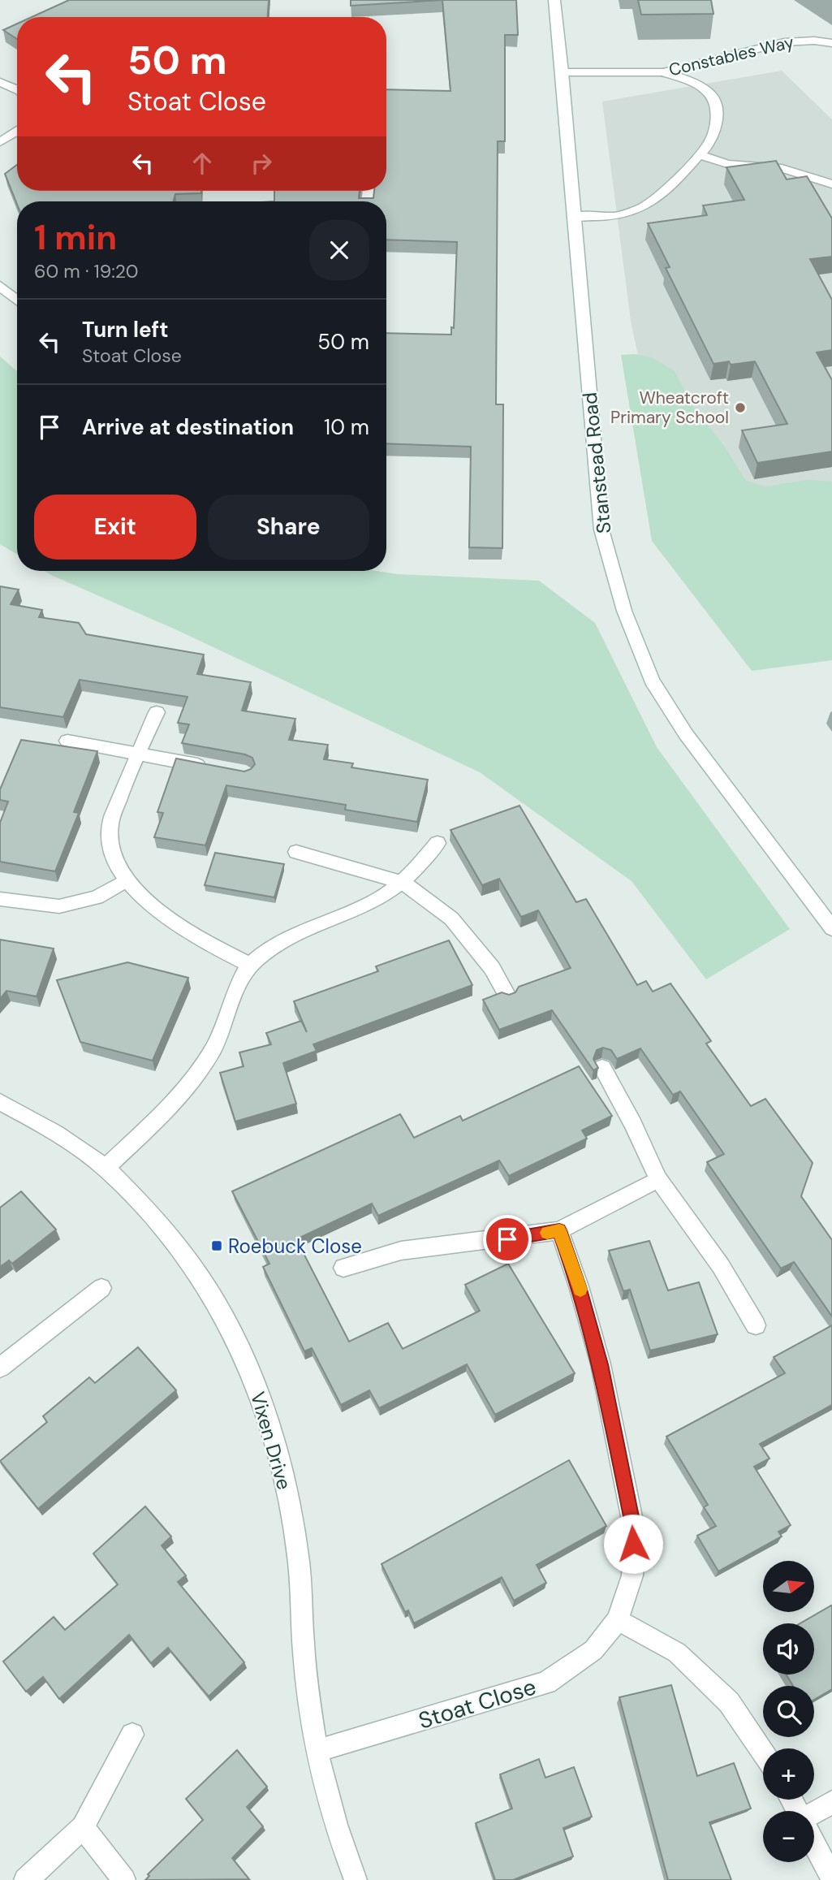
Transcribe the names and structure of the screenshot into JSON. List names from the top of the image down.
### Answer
{
  "streets": {
    "street": [
      "Constables Way",
      "Stanstead Road",
      "Vixen Drive",
      "Stoat Close"
    ]
  },
  "crossings": [
    ["Constables Way", "Stanstead Road"],
    ["Vixen Drive", "Stoat Close"]
  ],
  "places": {
    "other": ["Wheatcroft Primary School"],
    "transit": ["Roebuck Close"]
  },
  "north": "right",
  "page": {
    "turn": ["50 m", "Stoat Close"],
    "heading": ["1 min", "60 m · 19:20"],
    "list": [
      {
        "name": "Turn left",
        "note": "Stoat Close",
        "value": "50 m"
      },
      {
        "name": "Arrive at destination",
        "value": "10 m"
      }
    ],
    "buttons": ["Exit", "Share"],
    "map_buttons": ["+", "−"]
  }
}
